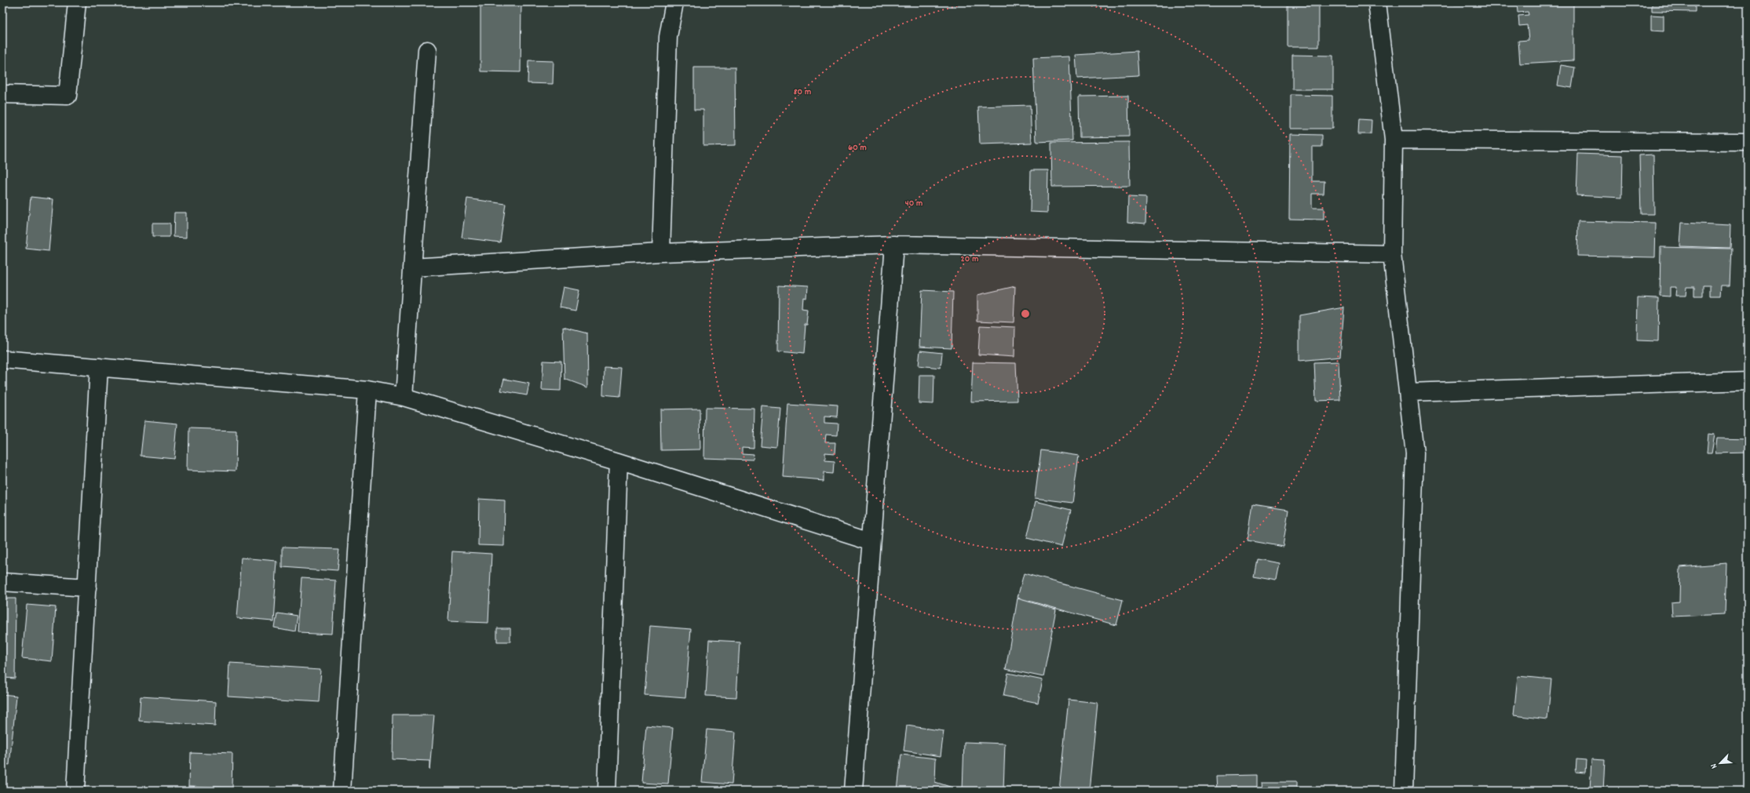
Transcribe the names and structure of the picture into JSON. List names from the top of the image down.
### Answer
{
  "north": "bottom left",
  "rings": [
    "80 m",
    "60 m",
    "40 m",
    "20 m"
  ]
}
